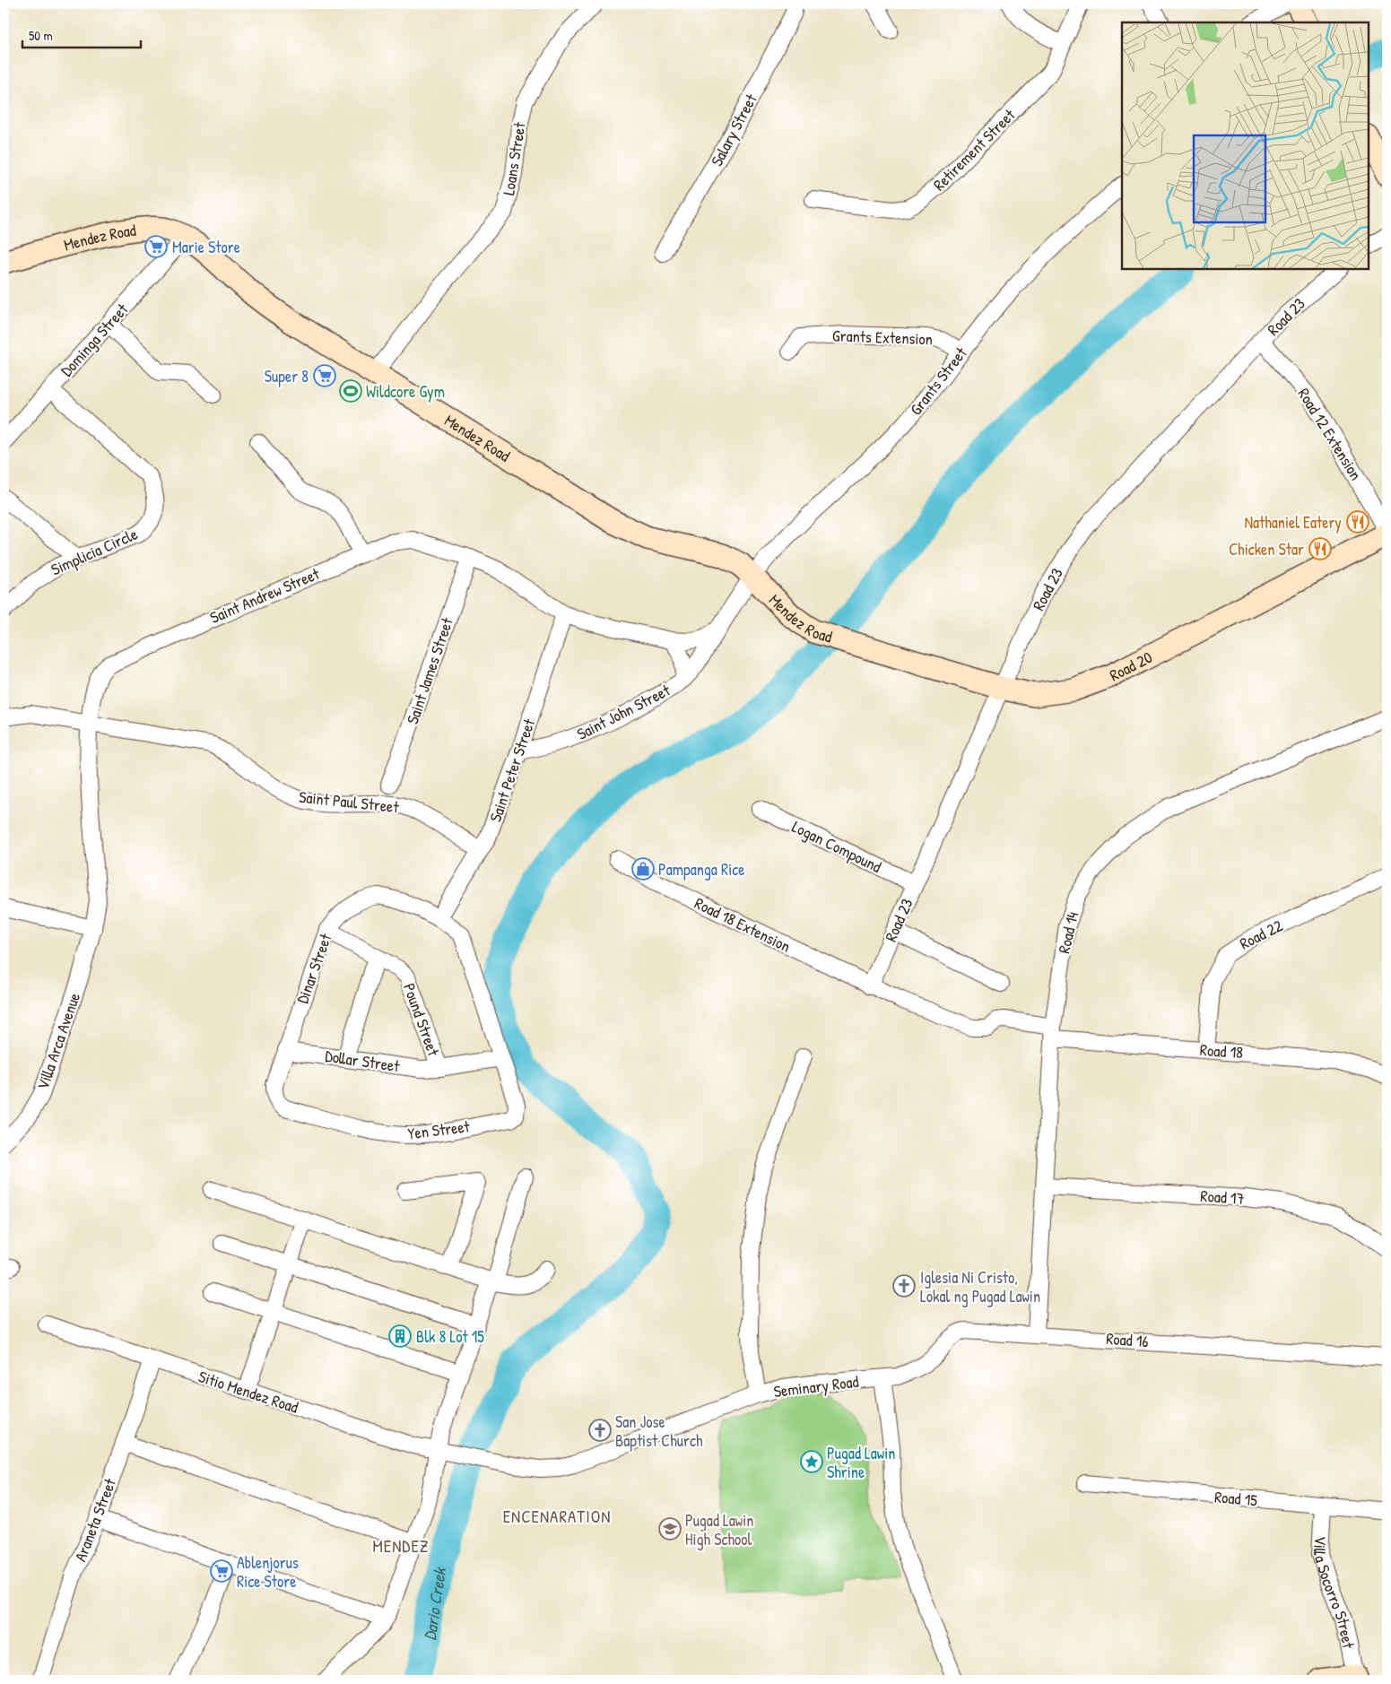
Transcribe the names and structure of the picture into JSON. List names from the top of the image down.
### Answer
{
  "streets": {
    "street": [
      "Salary Street",
      "Retirement Street",
      "Loans Street",
      "Mendez Road",
      "Road 23",
      "Grants Extension",
      "Dominga Street",
      "Grants Street",
      "Road 12 Extension",
      "Simplicia Circle",
      "Saint Andrew Street",
      "Road 20",
      "Saint James Street",
      "Saint John Street",
      "Saint Peter Street",
      "Saint Paul Street",
      "Logan Compound",
      "Road 18 Extension",
      "Road 14",
      "Road 22",
      "Dinar Street",
      "Pound Street",
      "Villa Arca Avenue",
      "Road 18",
      "Dollar Street",
      "Yen Street",
      "Road 17",
      "Road 16",
      "Seminary Road",
      "Sitio Mendez Road",
      "Road 15",
      "Araneta Street",
      "Villa Socorro Street"
    ]
  },
  "crossings": [
    ["Loans Street", "Mendez Road"],
    ["Mendez Road", "Dominga Street"],
    ["Mendez Road", "Grants Street"],
    ["Mendez Road", "Road 20"],
    ["Mendez Road", "Saint John Street"],
    ["Road 23", "Road 12 Extension"],
    ["Road 23", "Road 20"],
    ["Road 23", "Logan Compound"],
    ["Road 23", "Road 18 Extension"],
    ["Road 23", "Road 18"],
    ["Grants Extension", "Grants Street"],
    ["Dominga Street", "Simplicia Circle"],
    ["Grants Street", "Saint John Street"],
    ["Road 12 Extension", "Road 20"],
    ["Saint Andrew Street", "Saint James Street"],
    ["Saint Andrew Street", "Saint John Street"],
    ["Saint Andrew Street", "Saint Peter Street"],
    ["Saint Andrew Street", "Saint Paul Street"],
    ["Saint Andrew Street", "Villa Arca Avenue"],
    ["Saint John Street", "Saint Peter Street"],
    ["Saint Peter Street", "Saint Paul Street"],
    ["Saint Peter Street", "Dinar Street"],
    ["Road 18 Extension", "Road 18"],
    ["Road 14", "Road 18"],
    ["Road 14", "Road 17"],
    ["Road 14", "Road 16"],
    ["Road 22", "Road 18"],
    ["Dinar Street", "Pound Street"],
    ["Dinar Street", "Dollar Street"],
    ["Dinar Street", "Yen Street"],
    ["Pound Street", "Dollar Street"],
    ["Pound Street", "Yen Street"],
    ["Road 16", "Seminary Road"],
    ["Seminary Road", "Sitio Mendez Road"],
    ["Sitio Mendez Road", "Araneta Street"],
    ["Road 15", "Villa Socorro Street"]
  ],
  "districts": ["ENCENARATION", "MENDEZ"],
  "water": ["Dario Creek"],
  "places": {
    "supermarket": ["Marie Store", "Super 8", "Ablenjorus Rice Store"],
    "sports": ["Wildcore Gym"],
    "restaurant": ["Nathaniel Eatery", "Chicken Star"],
    "shop": ["Pampanga Rice"],
    "church": ["Iglesia Ni Cristo, Lokal ng Pugad Lawin", "San Jose Baptist Church"],
    "building": ["Blk 8 Lot 15"],
    "place": ["Pugad Lawin Shrine"],
    "school or university": ["Pugad Lawin High School"]
  },
  "scale_bar": "50 m"
}
